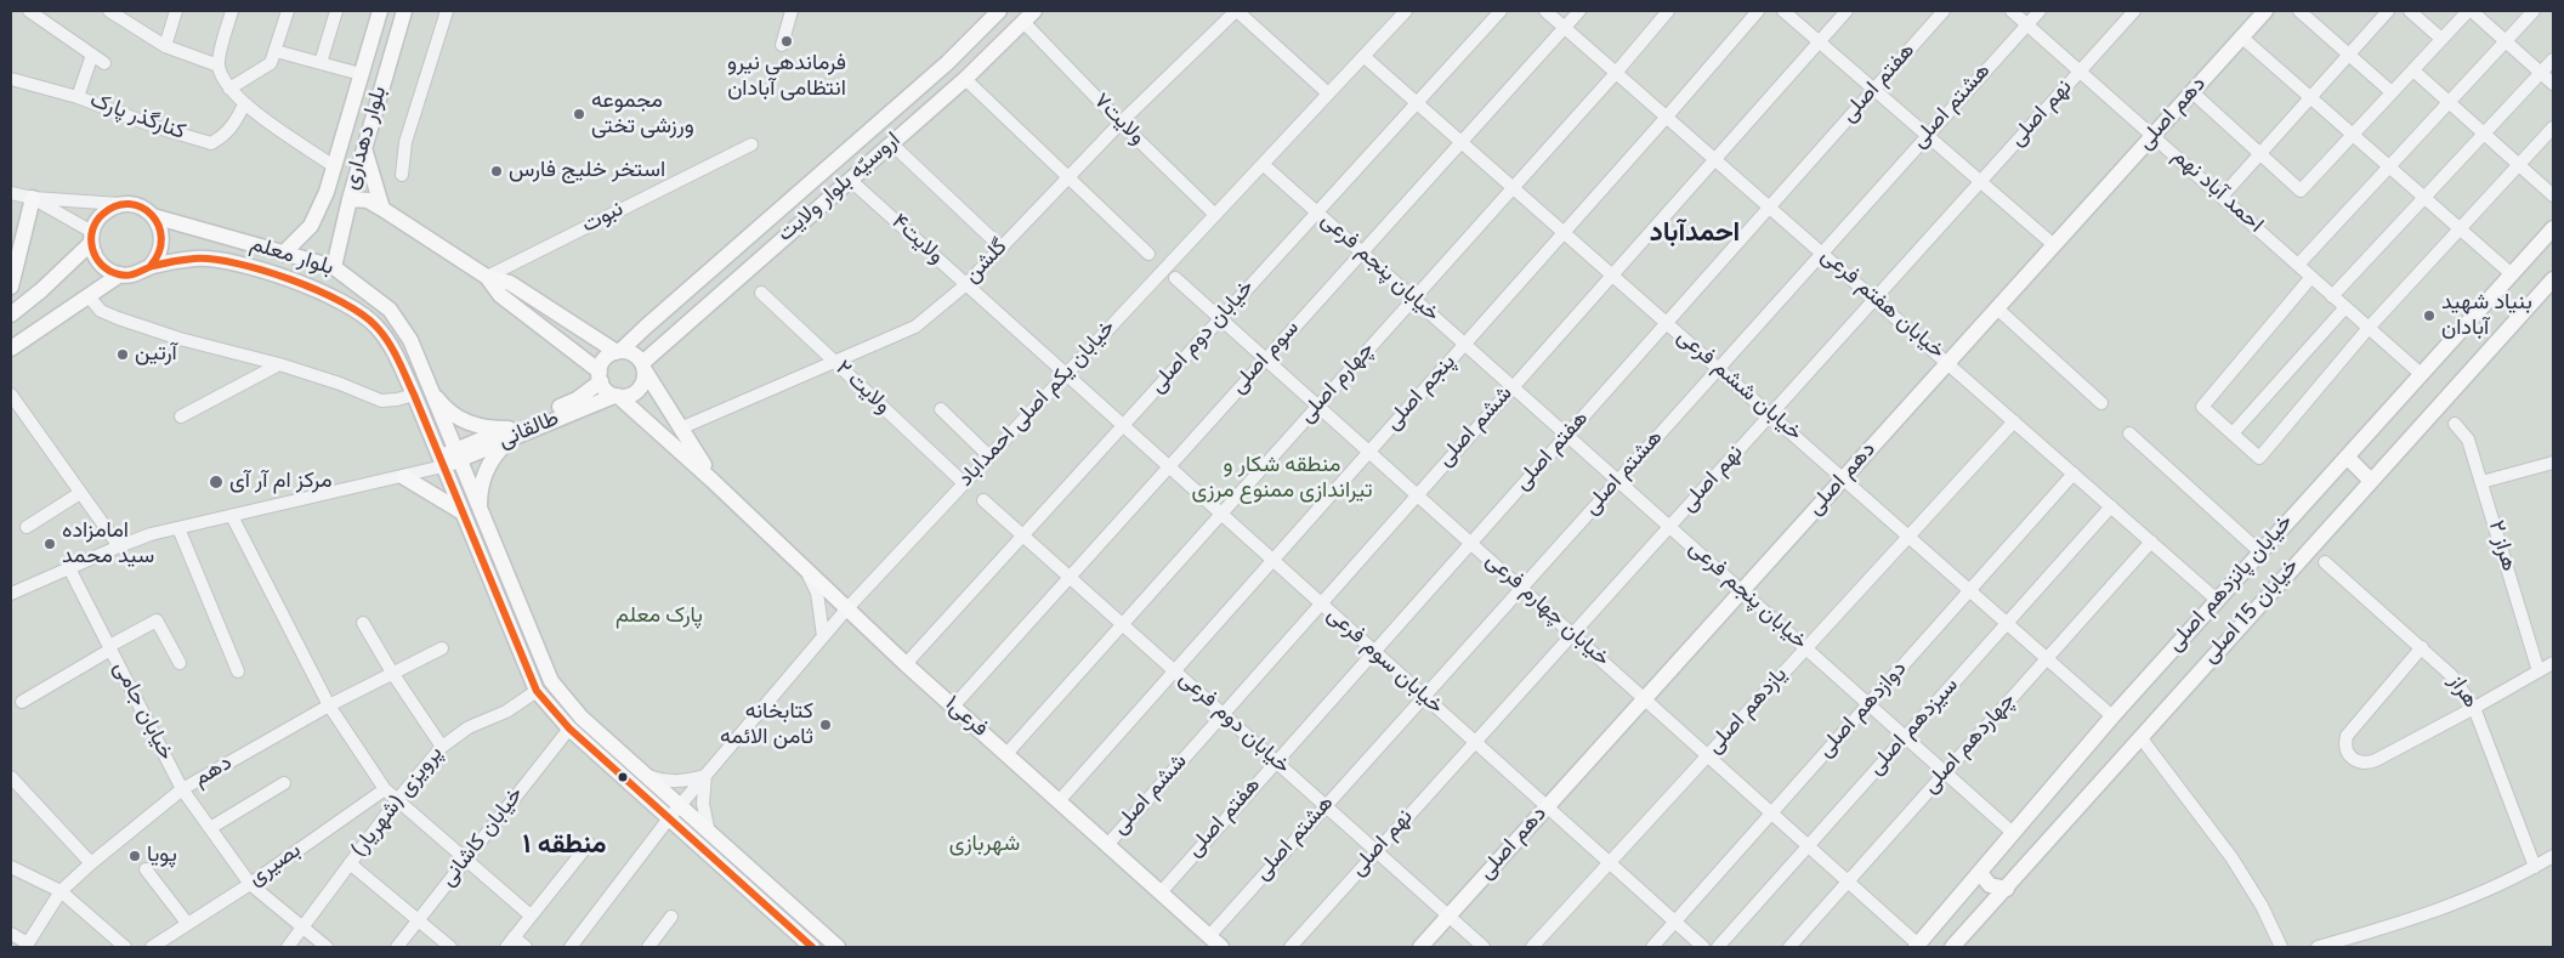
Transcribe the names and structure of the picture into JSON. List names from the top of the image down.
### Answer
{
  "streets": {
    "main road": [
      "دهم اصلی",
      "بلوار دهداری",
      "اروسیّه بلوار ولایت",
      "بلوار معلم",
      "طالقانی",
      "خیابان پانزدهم اصلی",
      "خیابان 15 اصلی",
      "فرعی۱"
    ],
    "street": [
      "هفتم اصلی",
      "هشتم اصلی",
      "نهم اصلی",
      "کنارگذر پارک",
      "ولایت۷",
      "احمد آباد نهم",
      "نبوت",
      "ولایت۴",
      "گلشن",
      "خیابان پنجم فرعی",
      "خیابان هفتم فرعی",
      "خیابان دوم اصلی",
      "سوم اصلی",
      "چهارم اصلی",
      "خیابان ششم فرعی",
      "ولایت ۲",
      "پنجم اصلی",
      "خیابان یکم اصلی احمداباد",
      "ششم اصلی",
      "هراز ۲",
      "خیابان چهارم فرعی",
      "خیابان سوم فرعی",
      "هراز",
      "دوازدهم اصلی",
      "خیابان جامی",
      "یازدهم اصلی",
      "خیابان دوم فرعی",
      "سیزدهم اصلی",
      "چهاردهم اصلی",
      "دهم",
      "پرویزی (شهریار)",
      "خیابان کاشانی",
      "بصیری"
    ]
  },
  "crossings": [
    ["هفتم اصلی", "خیابان پنجم فرعی"],
    ["هفتم اصلی", "خیابان هفتم فرعی"],
    ["هفتم اصلی", "خیابان ششم فرعی"],
    ["هفتم اصلی", "خیابان چهارم فرعی"],
    ["هفتم اصلی", "خیابان سوم فرعی"],
    ["هفتم اصلی", "فرعی۱"],
    ["هفتم اصلی", "خیابان دوم فرعی"],
    ["هشتم اصلی", "احمد آباد نهم"],
    ["هشتم اصلی", "خیابان پنجم فرعی"],
    ["هشتم اصلی", "خیابان هفتم فرعی"],
    ["هشتم اصلی", "خیابان ششم فرعی"],
    ["هشتم اصلی", "خیابان چهارم فرعی"],
    ["هشتم اصلی", "خیابان سوم فرعی"],
    ["هشتم اصلی", "فرعی۱"],
    ["هشتم اصلی", "خیابان دوم فرعی"],
    ["نهم اصلی", "احمد آباد نهم"],
    ["نهم اصلی", "خیابان پنجم فرعی"],
    ["نهم اصلی", "خیابان هفتم فرعی"],
    ["نهم اصلی", "خیابان ششم فرعی"],
    ["نهم اصلی", "خیابان چهارم فرعی"],
    ["نهم اصلی", "خیابان سوم فرعی"],
    ["نهم اصلی", "خیابان دوم فرعی"],
    ["دهم اصلی", "احمد آباد نهم"],
    ["دهم اصلی", "خیابان پنجم فرعی"],
    ["دهم اصلی", "خیابان هفتم فرعی"],
    ["دهم اصلی", "خیابان ششم فرعی"],
    ["دهم اصلی", "خیابان چهارم فرعی"],
    ["دهم اصلی", "خیابان سوم فرعی"],
    ["دهم اصلی", "خیابان دوم فرعی"],
    ["ولایت۷", "اروسیّه بلوار ولایت"],
    ["ولایت۷", "گلشن"],
    ["ولایت۷", "خیابان یکم اصلی احمداباد"],
    ["بلوار دهداری", "بلوار معلم"],
    ["اروسیّه بلوار ولایت", "ولایت۴"],
    ["اروسیّه بلوار ولایت", "طالقانی"],
    ["احمد آباد نهم", "خیابان پانزدهم اصلی"],
    ["ولایت۴", "گلشن"],
    ["ولایت۴", "خیابان یکم اصلی احمداباد"],
    ["ولایت۴", "خیابان سوم فرعی"],
    ["بلوار معلم", "خیابان یکم اصلی احمداباد"],
    ["بلوار معلم", "طالقانی"],
    ["بلوار معلم", "پرویزی (شهریار)"],
    ["بلوار معلم", "خیابان کاشانی"],
    ["گلشن", "ولایت ۲"],
    ["خیابان پنجم فرعی", "خیابان دوم اصلی"],
    ["خیابان پنجم فرعی", "سوم اصلی"],
    ["خیابان پنجم فرعی", "چهارم اصلی"],
    ["خیابان پنجم فرعی", "پنجم اصلی"],
    ["خیابان پنجم فرعی", "خیابان یکم اصلی احمداباد"],
    ["خیابان پنجم فرعی", "ششم اصلی"],
    ["خیابان پنجم فرعی", "خیابان پانزدهم اصلی"],
    ["خیابان پنجم فرعی", "دوازدهم اصلی"],
    ["خیابان پنجم فرعی", "یازدهم اصلی"],
    ["خیابان پنجم فرعی", "سیزدهم اصلی"],
    ["خیابان پنجم فرعی", "چهاردهم اصلی"],
    ["خیابان هفتم فرعی", "سوم اصلی"],
    ["خیابان هفتم فرعی", "چهارم اصلی"],
    ["خیابان هفتم فرعی", "پنجم اصلی"],
    ["خیابان هفتم فرعی", "ششم اصلی"],
    ["خیابان هفتم فرعی", "خیابان پانزدهم اصلی"],
    ["خیابان هفتم فرعی", "دوازدهم اصلی"],
    ["خیابان هفتم فرعی", "یازدهم اصلی"],
    ["خیابان هفتم فرعی", "سیزدهم اصلی"],
    ["خیابان هفتم فرعی", "چهاردهم اصلی"],
    ["خیابان دوم اصلی", "خیابان ششم فرعی"],
    ["خیابان دوم اصلی", "خیابان چهارم فرعی"],
    ["خیابان دوم اصلی", "خیابان سوم فرعی"],
    ["خیابان دوم اصلی", "فرعی۱"],
    ["خیابان دوم اصلی", "خیابان دوم فرعی"],
    ["سوم اصلی", "خیابان ششم فرعی"],
    ["سوم اصلی", "خیابان چهارم فرعی"],
    ["سوم اصلی", "خیابان سوم فرعی"],
    ["سوم اصلی", "فرعی۱"],
    ["سوم اصلی", "خیابان دوم فرعی"],
    ["چهارم اصلی", "خیابان ششم فرعی"],
    ["چهارم اصلی", "خیابان چهارم فرعی"],
    ["چهارم اصلی", "خیابان سوم فرعی"],
    ["چهارم اصلی", "فرعی۱"],
    ["چهارم اصلی", "خیابان دوم فرعی"],
    ["خیابان ششم فرعی", "پنجم اصلی"],
    ["خیابان ششم فرعی", "خیابان یکم اصلی احمداباد"],
    ["خیابان ششم فرعی", "ششم اصلی"],
    ["خیابان ششم فرعی", "خیابان پانزدهم اصلی"],
    ["خیابان ششم فرعی", "دوازدهم اصلی"],
    ["خیابان ششم فرعی", "یازدهم اصلی"],
    ["خیابان ششم فرعی", "سیزدهم اصلی"],
    ["خیابان ششم فرعی", "چهاردهم اصلی"],
    ["ولایت ۲", "خیابان یکم اصلی احمداباد"],
    ["پنجم اصلی", "خیابان چهارم فرعی"],
    ["پنجم اصلی", "خیابان سوم فرعی"],
    ["پنجم اصلی", "فرعی۱"],
    ["پنجم اصلی", "خیابان دوم فرعی"],
    ["خیابان یکم اصلی احمداباد", "خیابان سوم فرعی"],
    ["خیابان یکم اصلی احمداباد", "فرعی۱"],
    ["ششم اصلی", "خیابان چهارم فرعی"],
    ["ششم اصلی", "خیابان سوم فرعی"],
    ["ششم اصلی", "فرعی۱"],
    ["ششم اصلی", "خیابان دوم فرعی"],
    ["خیابان پانزدهم اصلی", "خیابان چهارم فرعی"],
    ["خیابان چهارم فرعی", "دوازدهم اصلی"],
    ["خیابان چهارم فرعی", "یازدهم اصلی"],
    ["خیابان چهارم فرعی", "سیزدهم اصلی"],
    ["خیابان چهارم فرعی", "چهاردهم اصلی"],
    ["خیابان سوم فرعی", "دوازدهم اصلی"],
    ["خیابان سوم فرعی", "یازدهم اصلی"],
    ["خیابان جامی", "دهم"],
    ["خیابان جامی", "پرویزی (شهریار)"],
    ["خیابان جامی", "بصیری"]
  ],
  "districts": ["احمدآباد", "منطقه ۱"],
  "parks": ["منطقه شکار و تیراندازی ممنوع مرزی", "پارک معلم", "شهربازی"],
  "places": [
    "فرماندهی نیرو انتظامی آبادان",
    "مجموعه ورزشی تختی",
    "استخر خلیج فارس",
    "بنیاد شهید آبادان",
    "آرتین",
    "مرکز ام آر آی",
    "امامزاده سید محمد",
    "کتابخانه ثامن الائمه",
    "پویا"
  ]
}
